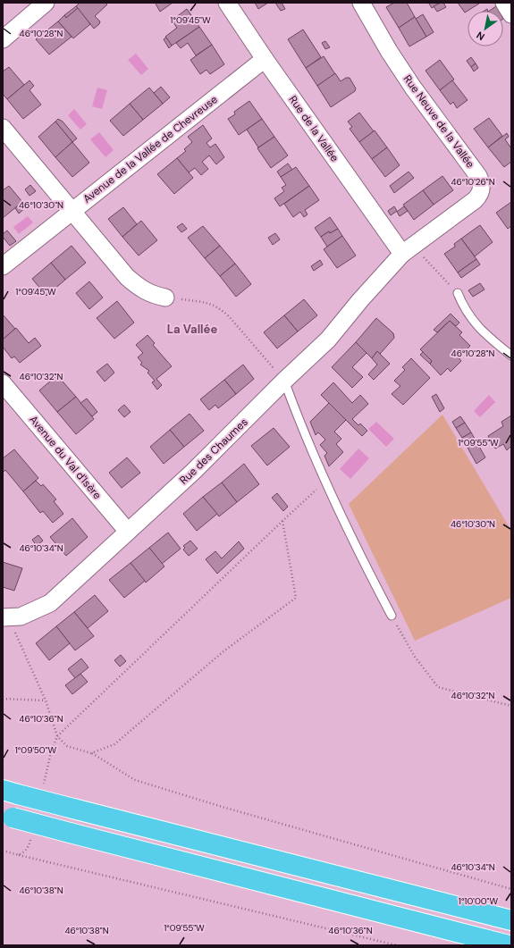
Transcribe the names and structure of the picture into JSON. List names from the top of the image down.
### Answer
{
  "streets": {
    "street": [
      "Rue Neuve de la Vallée",
      "Rue de la Vallée",
      "Avenue de la Vallée de Chevreuse",
      "Rue des Chaumes",
      "Avenue du Val d'Isère"
    ]
  },
  "crossings": [
    ["Rue Neuve de la Vallée", "Rue de la Vallée"],
    ["Rue Neuve de la Vallée", "Rue des Chaumes"],
    ["Rue de la Vallée", "Avenue de la Vallée de Chevreuse"],
    ["Rue de la Vallée", "Rue des Chaumes"],
    ["Rue des Chaumes", "Avenue du Val d'Isère"]
  ],
  "districts": ["La Vallée"],
  "north": "bottom left",
  "coordinates": [
    "1°09'45\"W",
    "46°10'28\"N",
    "46°10'26\"N",
    "46°10'30\"N",
    "46°10'32\"N",
    "1°09'55\"W",
    "46°10'34\"N",
    "46°10'36\"N",
    "1°09'50\"W",
    "46°10'38\"N",
    "1°10'00\"W"
  ]
}
